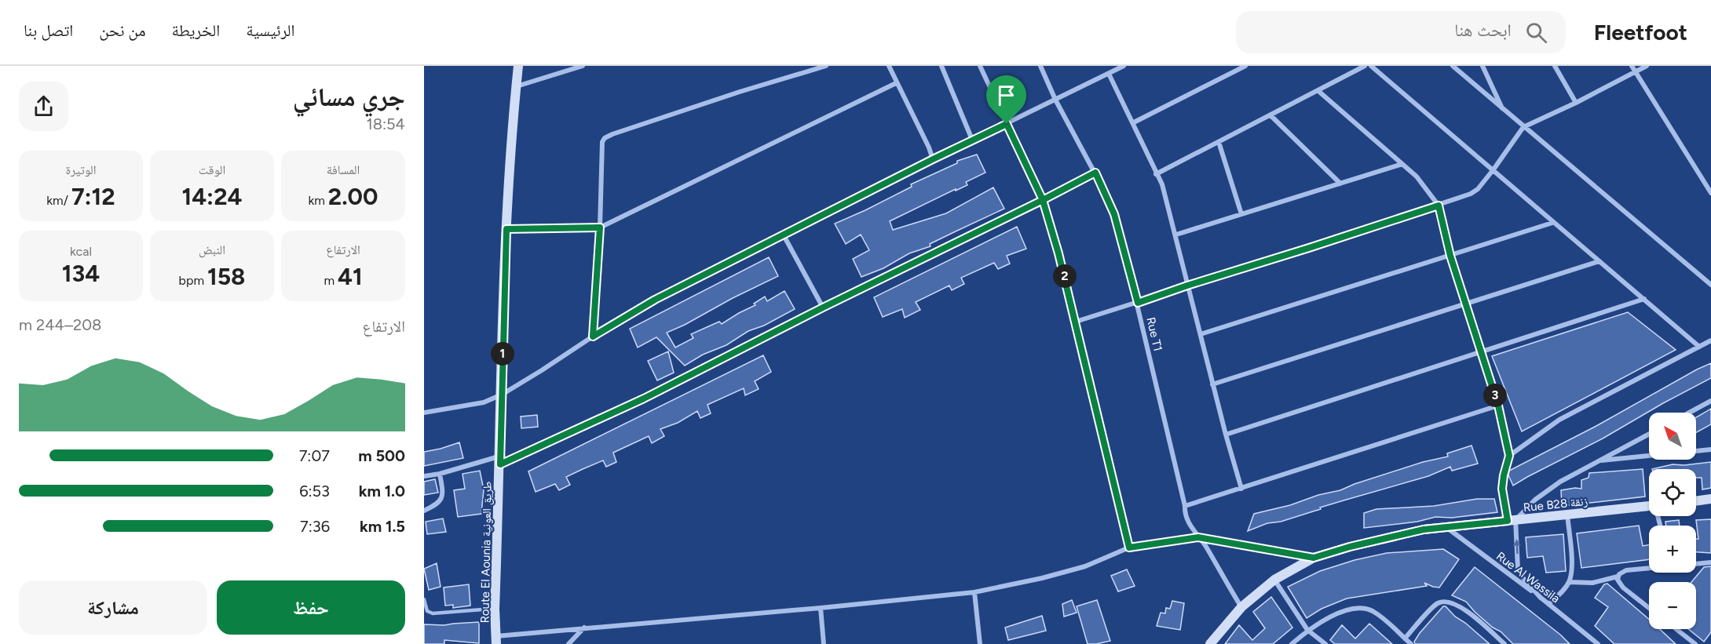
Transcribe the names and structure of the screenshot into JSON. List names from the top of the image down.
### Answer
{
  "streets": {
    "main road": ["Rue B28 زنقة", "Route El Aounia طريق العونية"],
    "street": ["Rue T1", "Rue Al Wassila"]
  },
  "crossings": [
    ["Rue T1", "Rue B28 زنقة"],
    ["Rue B28 زنقة", "Rue Al Wassila"]
  ],
  "north": "top left",
  "page": {
    "header": "Fleetfoot",
    "search": "ابحث هنا",
    "nav": [
      "الرئيسية",
      "الخريطة",
      "من نحن",
      "اتصل بنا"
    ],
    "heading": ["جري مسائي", "18:54"],
    "stats": [
      ["المسافة", "2.00 km"],
      ["الوقت", "14:24"],
      ["الوتيرة", "7:12 /km"],
      ["الارتفاع", "41 m"],
      ["النبض", "158 bpm"],
      ["kcal", "134"]
    ],
    "pins": ["2", "1", "3"],
    "chart": ["الارتفاع", "208–244 m"],
    "map_buttons": ["+", "−"],
    "list": [
      {
        "name": "500 m",
        "note": "7:07"
      },
      {
        "name": "1.0 km",
        "note": "6:53"
      },
      {
        "name": "1.5 km",
        "note": "7:36"
      }
    ],
    "buttons": ["حفظ", "مشاركة"]
  }
}
